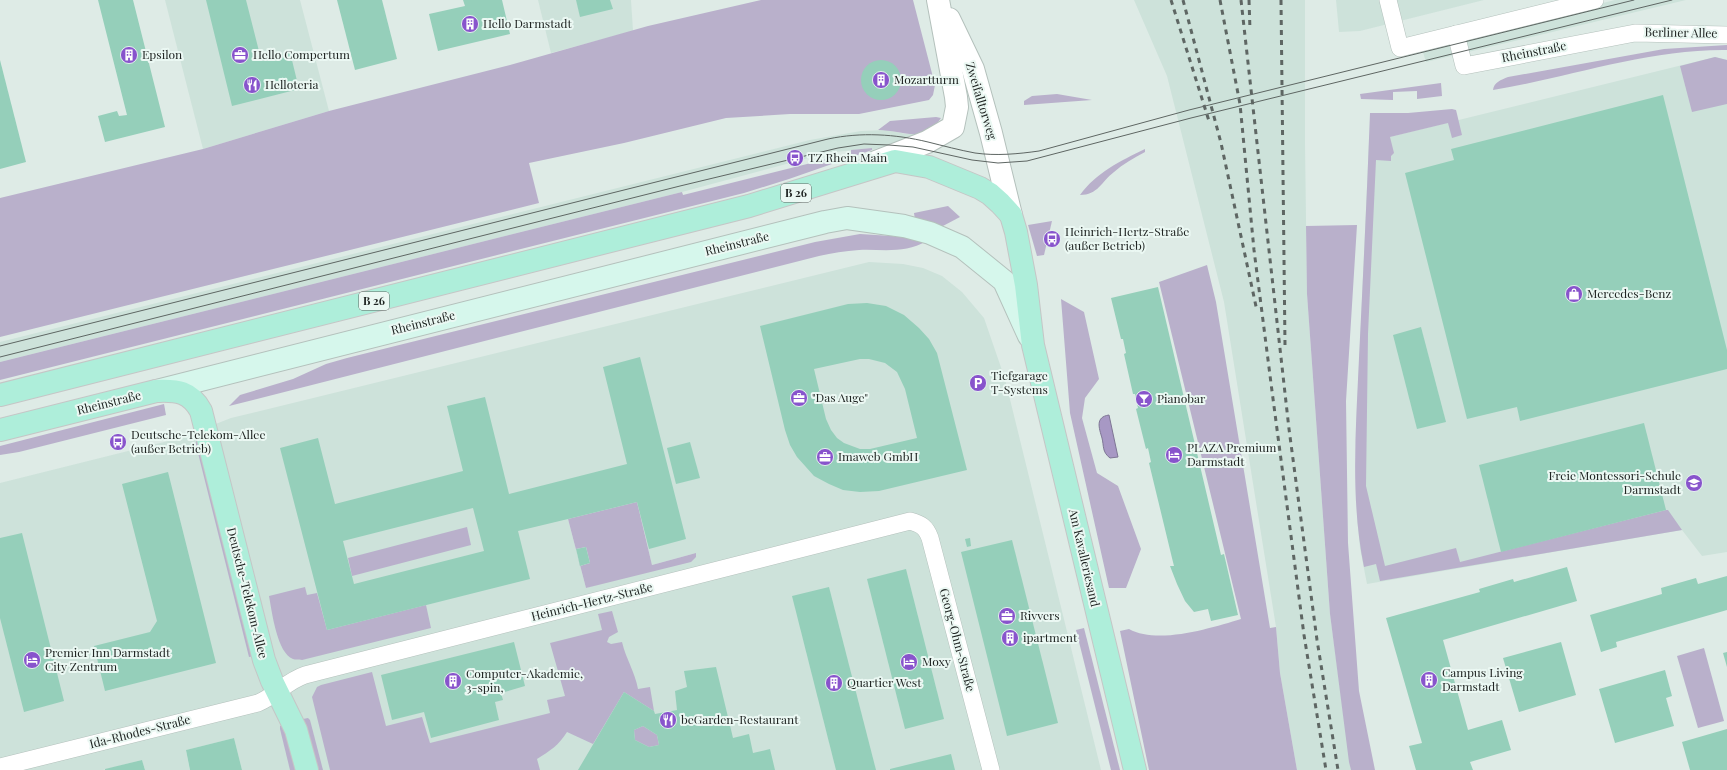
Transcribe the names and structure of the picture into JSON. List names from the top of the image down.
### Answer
{
  "streets": {
    "main road": [
      "Rheinstraße",
      "B 26",
      "Am Kavalleriesand",
      "Deutsche-Telekom-Allee"
    ],
    "street": [
      "Berliner Allee",
      "Zweifalltorweg",
      "Heinrich-Hertz-Straße",
      "Georg-Ohm-Straße",
      "Ida-Rhodes-Straße"
    ]
  },
  "crossings": [
    ["Berliner Allee", "Rheinstraße"],
    ["Rheinstraße", "Am Kavalleriesand"],
    ["Rheinstraße", "Deutsche-Telekom-Allee"],
    ["Zweifalltorweg", "B 26"],
    ["Zweifalltorweg", "Am Kavalleriesand"],
    ["B 26", "Am Kavalleriesand"],
    ["Deutsche-Telekom-Allee", "Heinrich-Hertz-Straße"],
    ["Deutsche-Telekom-Allee", "Ida-Rhodes-Straße"],
    ["Heinrich-Hertz-Straße", "Georg-Ohm-Straße"],
    ["Heinrich-Hertz-Straße", "Ida-Rhodes-Straße"]
  ],
  "places": {
    "building": [
      "Hello Darmstadt",
      "Epsilon",
      "Mozartturm",
      "ipartment",
      "Campus Living Darmstadt",
      "Computer-Akademie, 3-spin,",
      "Quartier West"
    ],
    "office": [
      "Hello Compertum",
      "\"Das Auge\"",
      "Imaweb GmbH",
      "Rivvers"
    ],
    "restaurant": ["Helloteria", "beGarden-Restaurant"],
    "bus stop": ["TZ Rhein Main", "Heinrich-Hertz-Straße (außer Betrieb)", "Deutsche-Telekom-Allee (außer Betrieb)"],
    "shop": ["Mercedes-Benz"],
    "parking": ["Tiefgarage T-Systems"],
    "bar": ["Pianobar"],
    "hotel": ["PLAZA Premium Darmstadt", "Premier Inn Darmstadt City Zentrum", "Moxy"],
    "school or university": ["Freie Montessori-Schule Darmstadt"]
  }
}
